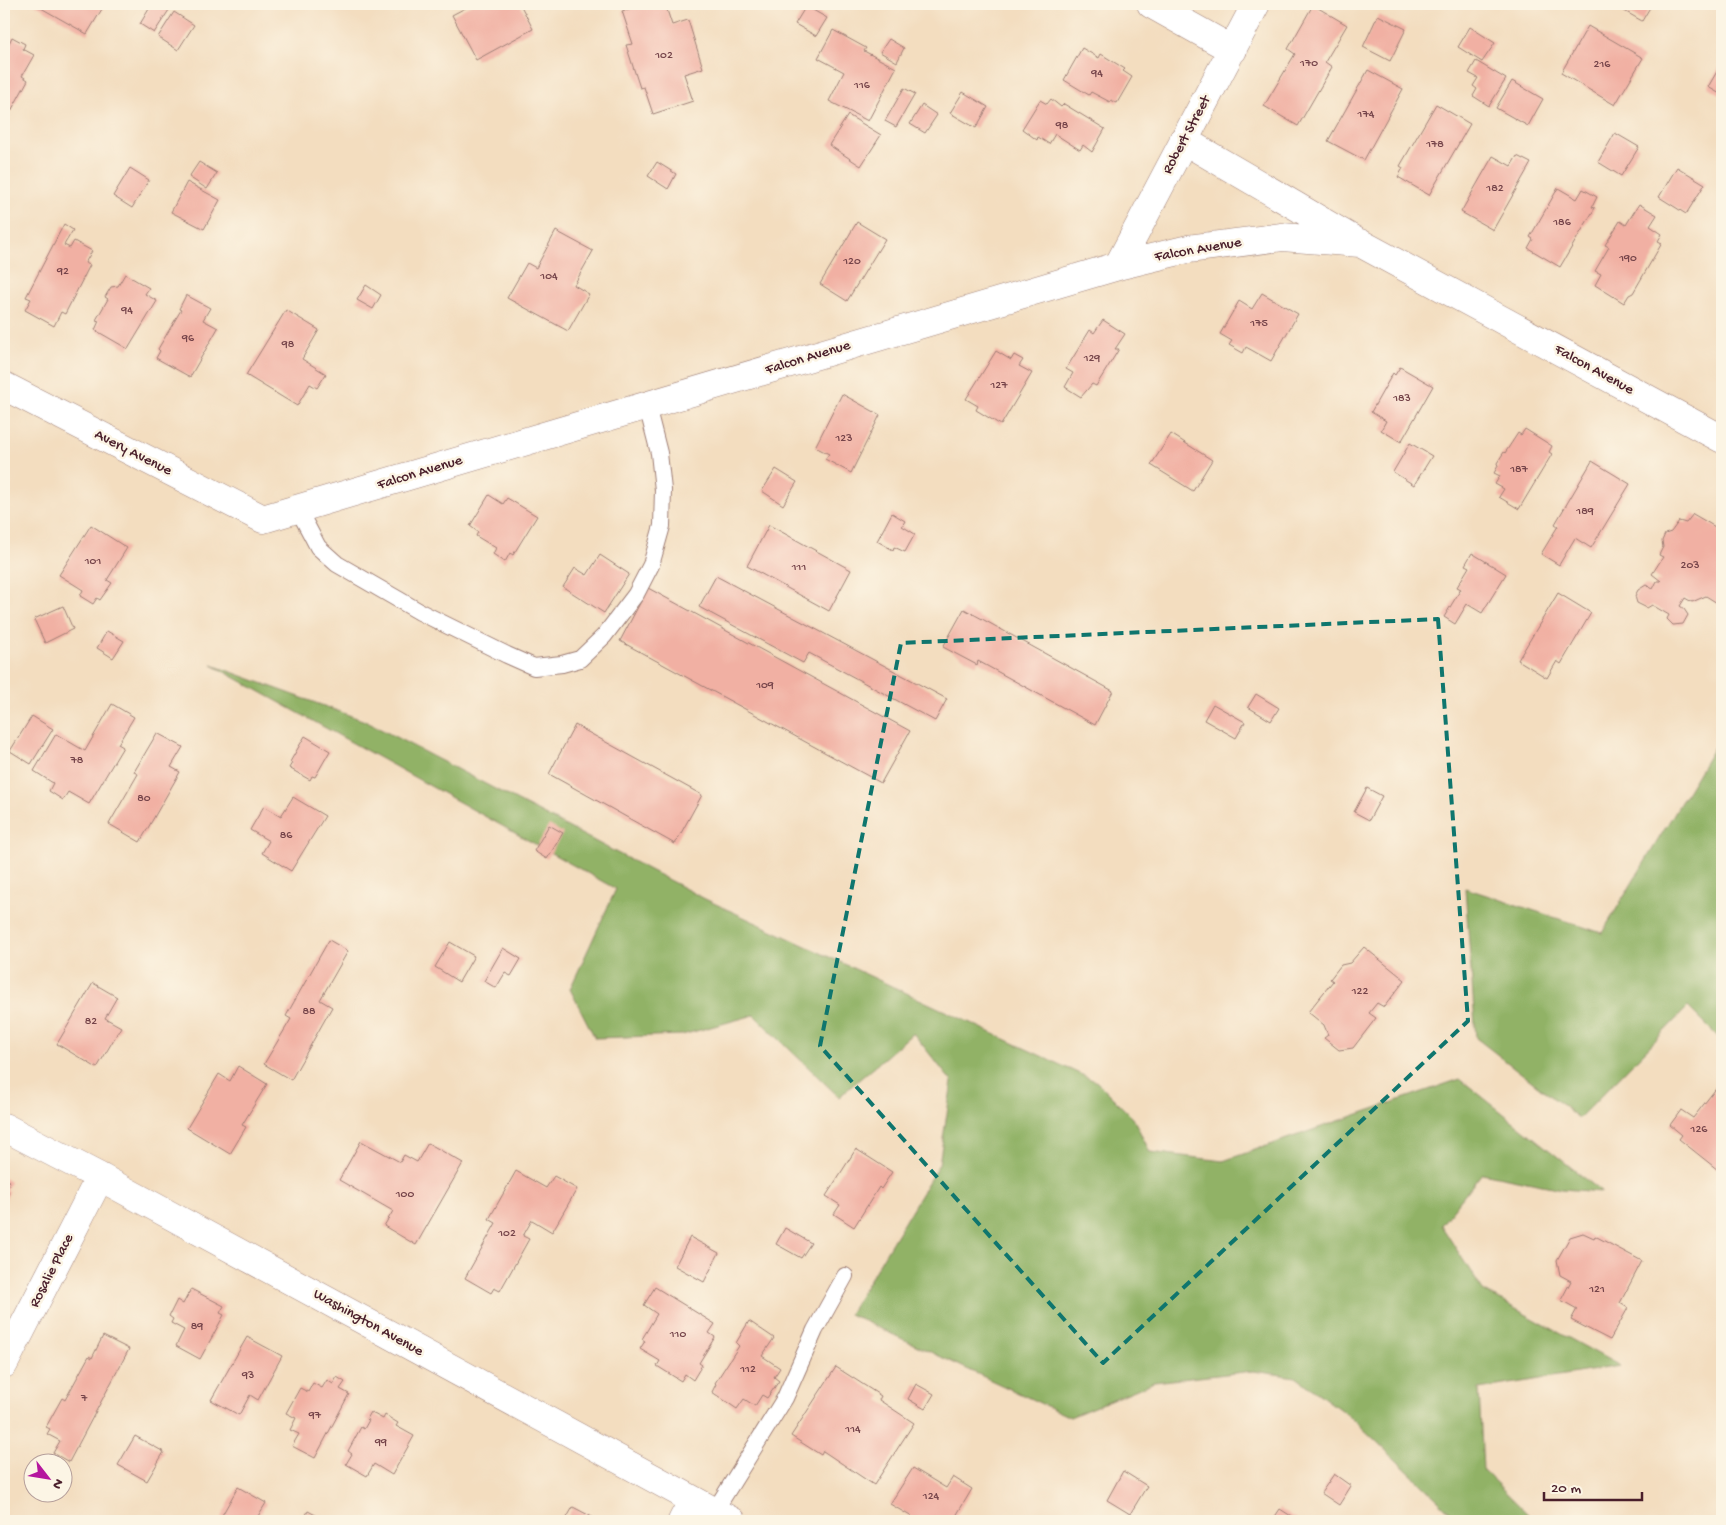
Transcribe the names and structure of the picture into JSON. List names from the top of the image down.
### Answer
{
  "streets": {
    "street": [
      "Robert Street",
      "Falcon Avenue",
      "Avery Avenue",
      "Rosalie Place",
      "Washington Avenue"
    ]
  },
  "crossings": [
    ["Robert Street", "Falcon Avenue"],
    ["Falcon Avenue", "Avery Avenue"],
    ["Rosalie Place", "Washington Avenue"]
  ],
  "house_numbers": [
    "102",
    "170",
    "216",
    "94",
    "116",
    "174",
    "98",
    "178",
    "182",
    "186",
    "190",
    "120",
    "92",
    "104",
    "94",
    "175",
    "96",
    "98",
    "129",
    "127",
    "183",
    "123",
    "187",
    "189",
    "101",
    "203",
    "111",
    "109",
    "78",
    "80",
    "86",
    "122",
    "88",
    "82",
    "126",
    "100",
    "102",
    "121",
    "89",
    "110",
    "112",
    "93",
    "7",
    "97",
    "114",
    "99",
    "124"
  ],
  "scale_bar": "20 m",
  "north": "bottom right"
}
